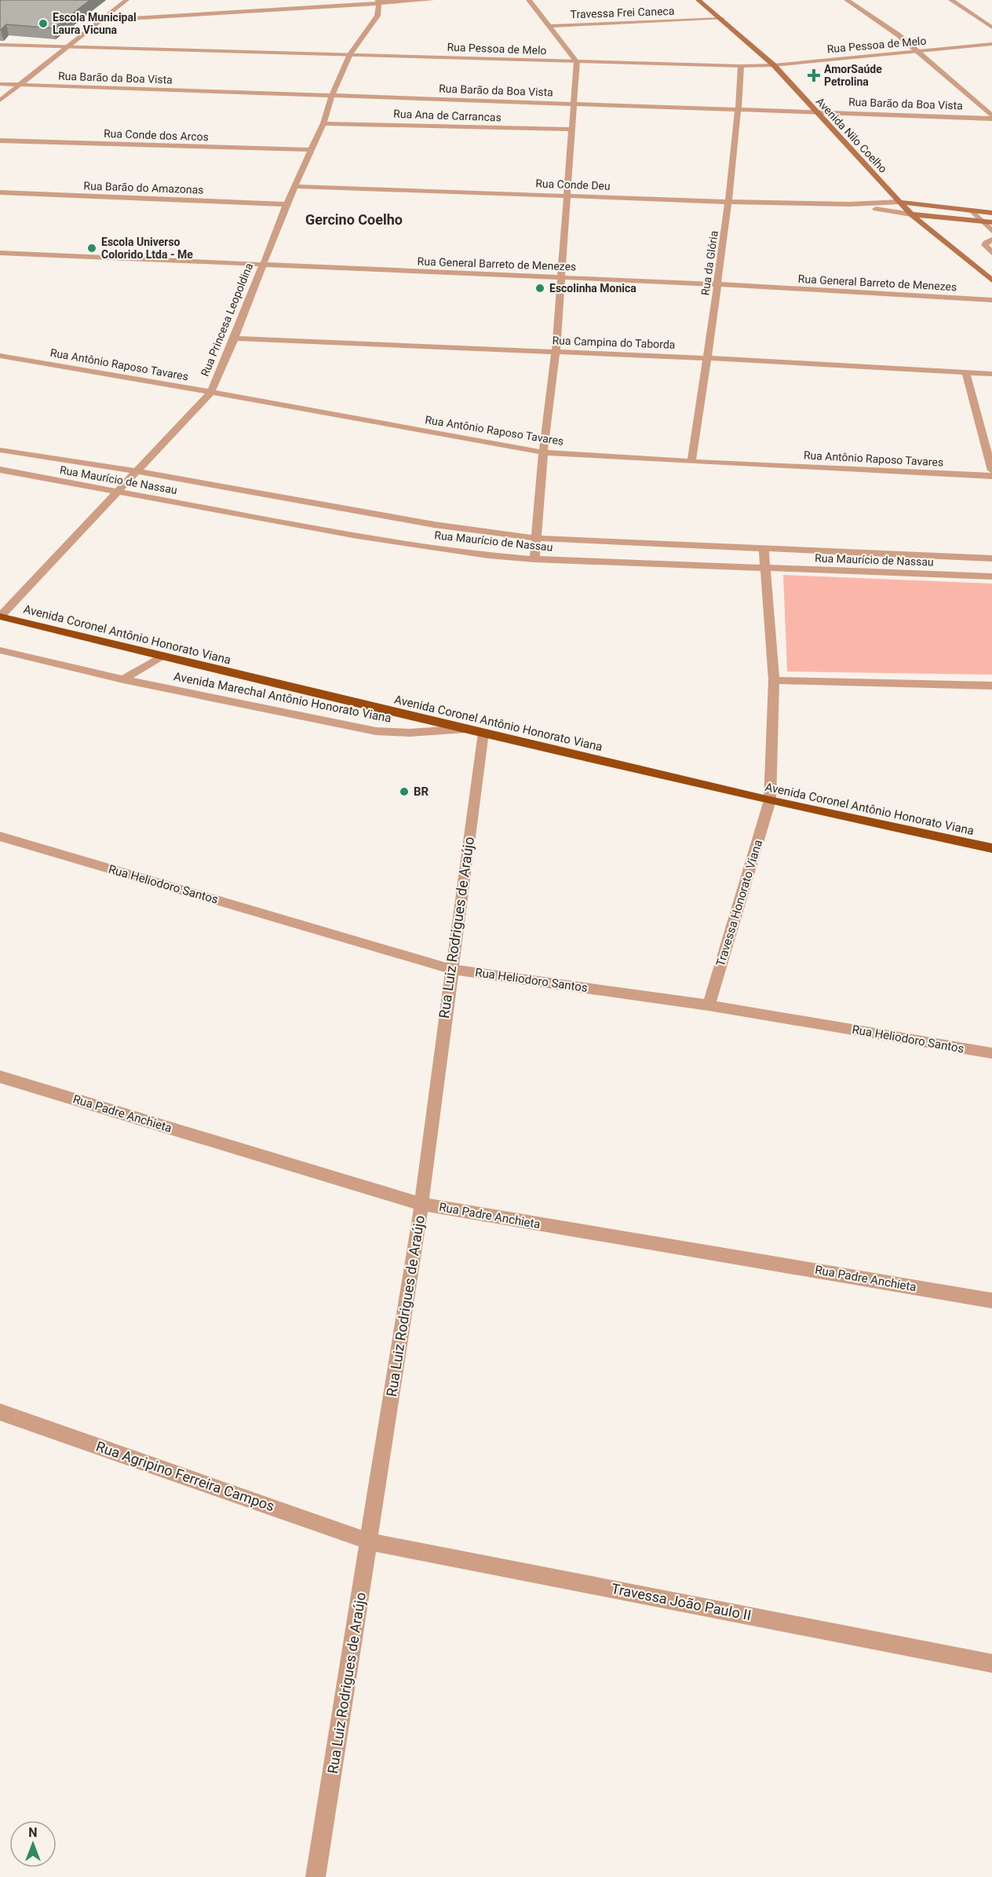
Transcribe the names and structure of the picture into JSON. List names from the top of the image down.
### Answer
{
  "streets": {
    "highway": ["Avenida Coronel Antônio Honorato Viana"],
    "main road": ["Avenida Nilo Coelho"],
    "street": [
      "Travessa Frei Caneca",
      "Rua Pessoa de Melo",
      "Rua Barão da Boa Vista",
      "Rua Ana de Carrancas",
      "Rua Conde dos Arcos",
      "Rua Conde Deu",
      "Rua Barão do Amazonas",
      "Rua da Glória",
      "Rua General Barreto de Menezes",
      "Rua Princesa Leopoldina",
      "Rua Campina do Taborda",
      "Rua Antônio Raposo Tavares",
      "Rua Maurício de Nassau",
      "Avenida Marechal Antônio Honorato Viana",
      "Rua Heliodoro Santos",
      "Travessa Honorato Viana",
      "Rua Luiz Rodrigues de Araújo",
      "Rua Padre Anchieta",
      "Rua Agripino Ferreira Campos",
      "Travessa João Paulo II"
    ]
  },
  "crossings": [
    ["Travessa Frei Caneca", "Avenida Nilo Coelho"],
    ["Rua Pessoa de Melo", "Avenida Nilo Coelho"],
    ["Rua Pessoa de Melo", "Rua da Glória"],
    ["Rua Pessoa de Melo", "Rua Princesa Leopoldina"],
    ["Rua Barão da Boa Vista", "Avenida Nilo Coelho"],
    ["Rua Barão da Boa Vista", "Rua da Glória"],
    ["Rua Barão da Boa Vista", "Rua Princesa Leopoldina"],
    ["Rua Ana de Carrancas", "Rua Princesa Leopoldina"],
    ["Rua Conde dos Arcos", "Rua Princesa Leopoldina"],
    ["Avenida Nilo Coelho", "Rua Conde Deu"],
    ["Rua Conde Deu", "Rua da Glória"],
    ["Rua Conde Deu", "Rua Princesa Leopoldina"],
    ["Rua Barão do Amazonas", "Rua Princesa Leopoldina"],
    ["Rua da Glória", "Rua General Barreto de Menezes"],
    ["Rua da Glória", "Rua Campina do Taborda"],
    ["Rua da Glória", "Rua Antônio Raposo Tavares"],
    ["Rua General Barreto de Menezes", "Rua Princesa Leopoldina"],
    ["Rua Princesa Leopoldina", "Rua Campina do Taborda"],
    ["Rua Princesa Leopoldina", "Rua Antônio Raposo Tavares"],
    ["Rua Princesa Leopoldina", "Rua Maurício de Nassau"],
    ["Rua Princesa Leopoldina", "Avenida Coronel Antônio Honorato Viana"],
    ["Rua Maurício de Nassau", "Travessa Honorato Viana"],
    ["Avenida Coronel Antônio Honorato Viana", "Avenida Marechal Antônio Honorato Viana"],
    ["Avenida Coronel Antônio Honorato Viana", "Travessa Honorato Viana"],
    ["Avenida Coronel Antônio Honorato Viana", "Rua Luiz Rodrigues de Araújo"],
    ["Rua Heliodoro Santos", "Travessa Honorato Viana"],
    ["Rua Heliodoro Santos", "Rua Luiz Rodrigues de Araújo"],
    ["Rua Luiz Rodrigues de Araújo", "Rua Padre Anchieta"],
    ["Rua Luiz Rodrigues de Araújo", "Rua Agripino Ferreira Campos"],
    ["Rua Luiz Rodrigues de Araújo", "Travessa João Paulo II"],
    ["Rua Agripino Ferreira Campos", "Travessa João Paulo II"]
  ],
  "districts": ["Gercino Coelho"],
  "places": {
    "other": [
      "Escola Municipal Laura Vicuna",
      "Escola Universo Colorido Ltda - Me",
      "Escolinha Monica",
      "BR"
    ],
    "health": ["AmorSaúde Petrolina"]
  },
  "north": "top"
}
